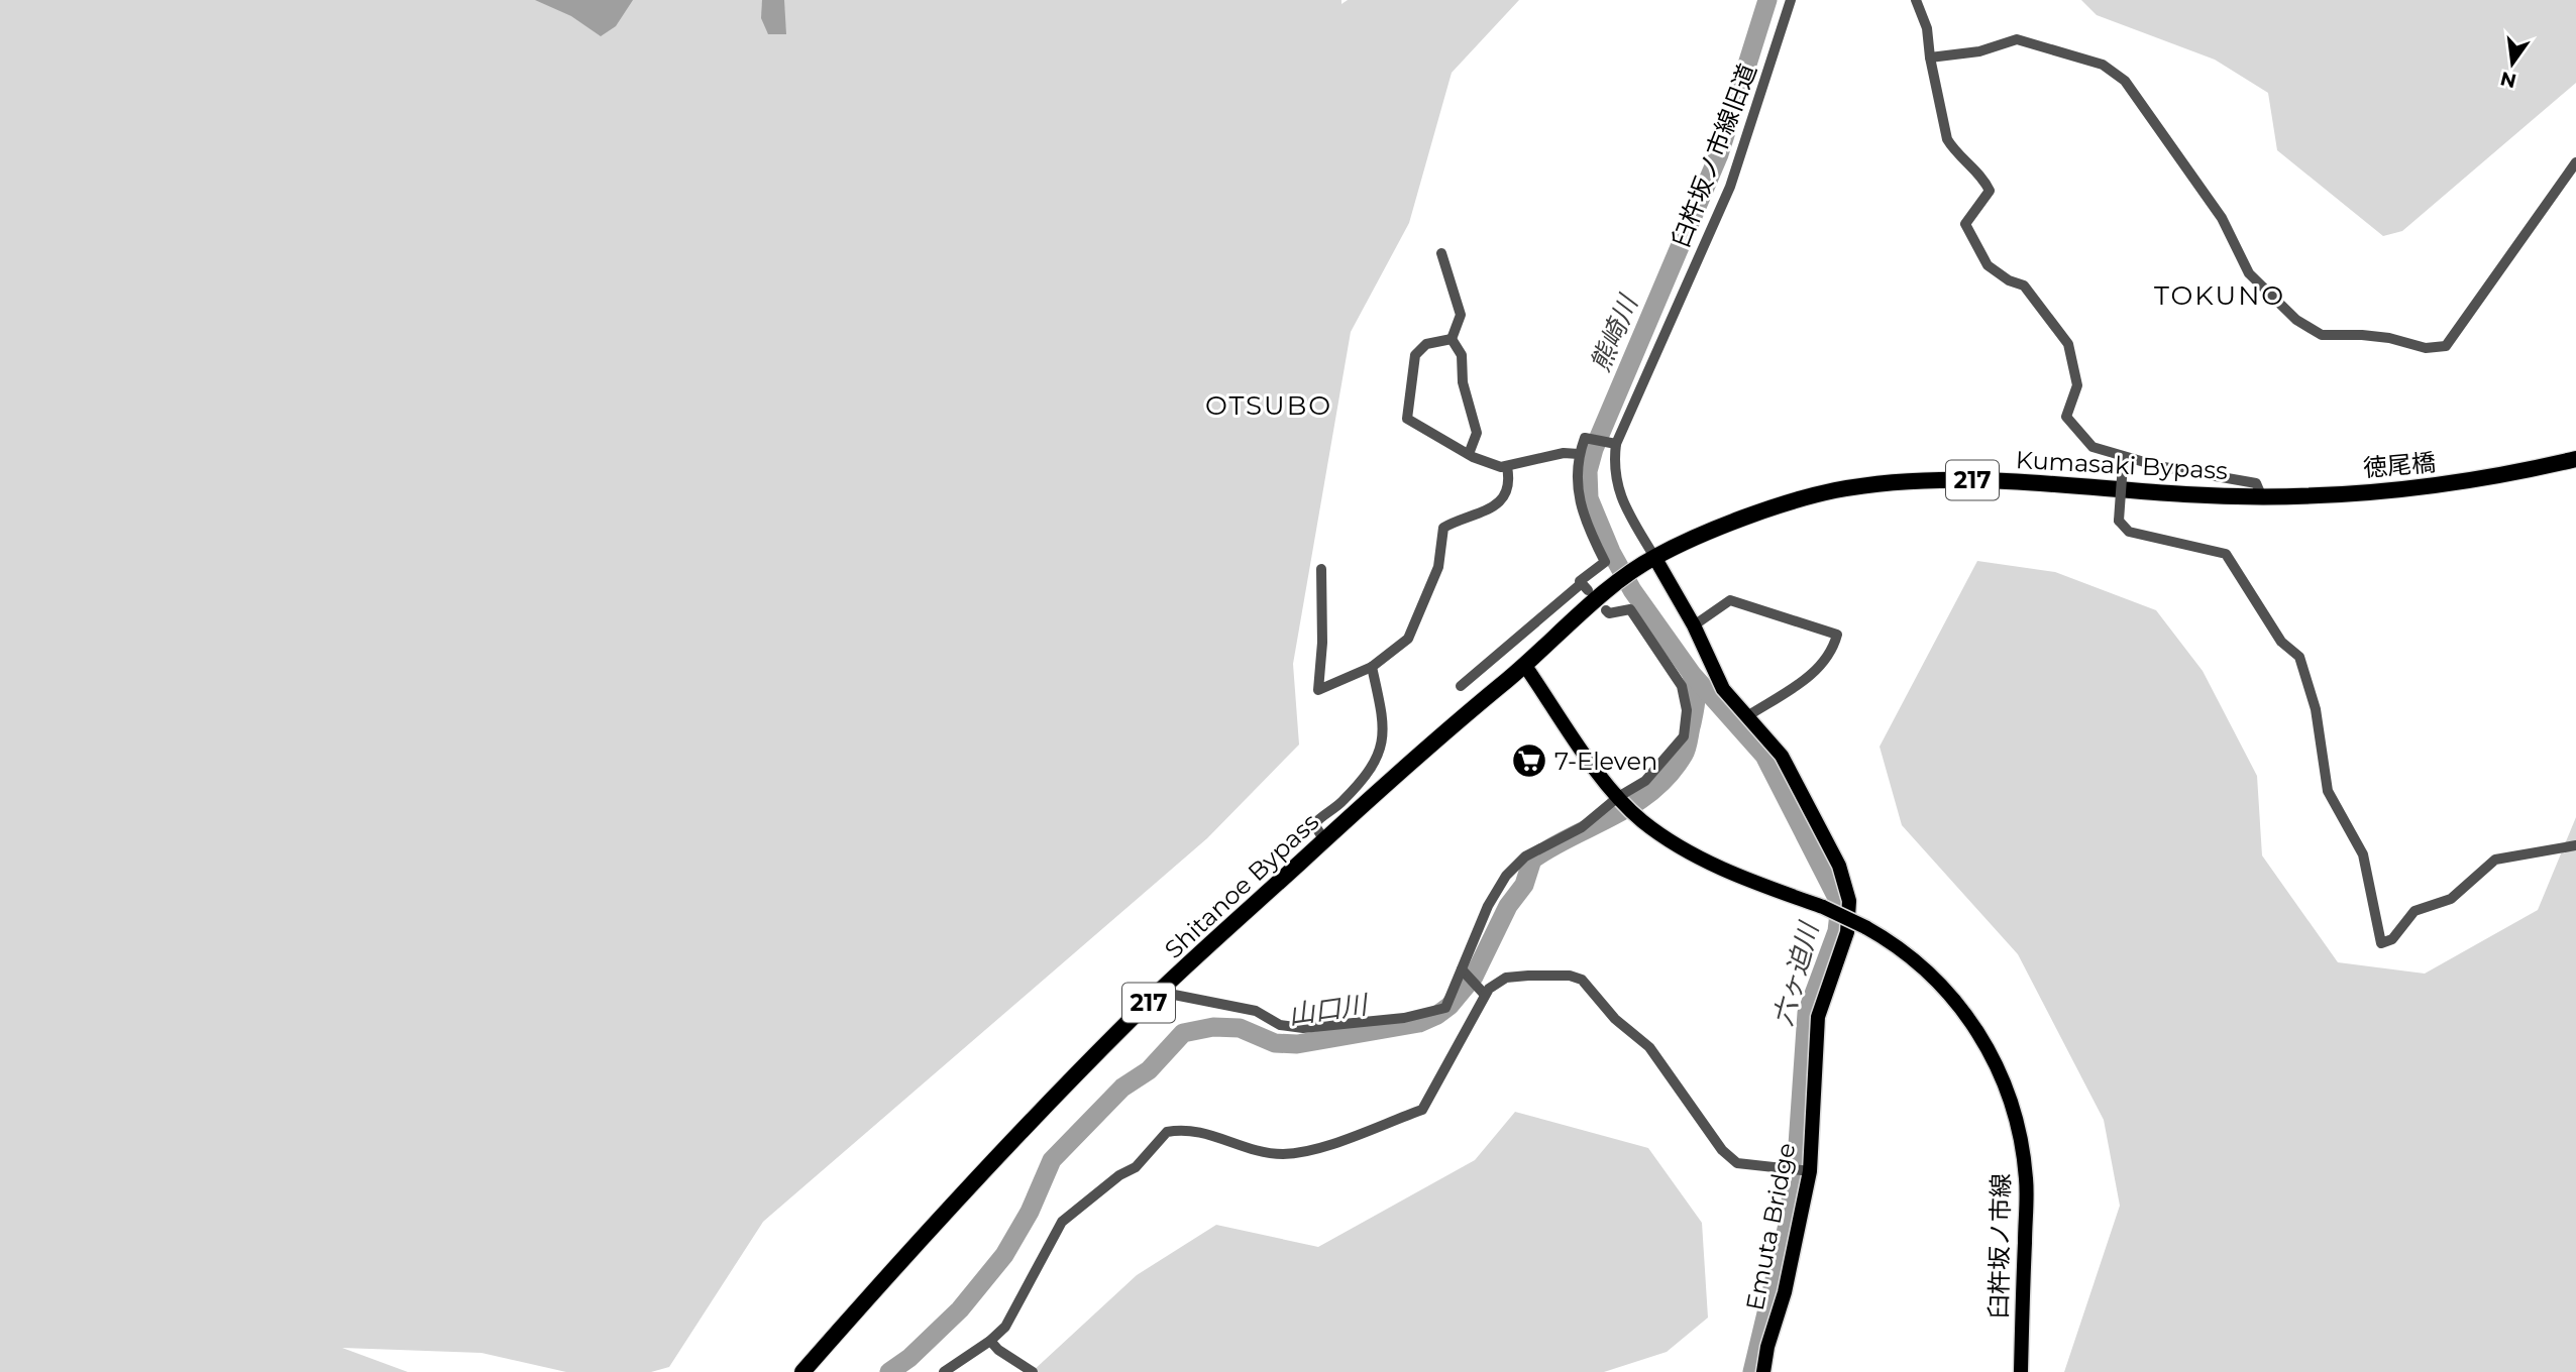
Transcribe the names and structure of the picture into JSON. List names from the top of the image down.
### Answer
{
  "streets": {
    "highway": [
      "Kumasaki Bypass",
      "徳尾橋",
      "217",
      "Shitanoe Bypass"
    ],
    "main road": ["Emuta Bridge", "臼杵坂ノ市線"],
    "street": ["臼杵坂ノ市線旧道"]
  },
  "crossings": [
    ["臼杵坂ノ市線旧道", "Kumasaki Bypass"],
    ["臼杵坂ノ市線旧道", "Shitanoe Bypass"],
    ["臼杵坂ノ市線旧道", "Emuta Bridge"],
    ["Kumasaki Bypass", "徳尾橋"],
    ["Kumasaki Bypass", "Shitanoe Bypass"],
    ["Kumasaki Bypass", "Emuta Bridge"],
    ["Shitanoe Bypass", "Emuta Bridge"]
  ],
  "districts": ["TOKUNO", "OTSUBO"],
  "water": ["熊崎川", "六ヶ迫川", "山口川"],
  "places": {
    "supermarket": ["7-Eleven"]
  },
  "north": "bottom"
}
